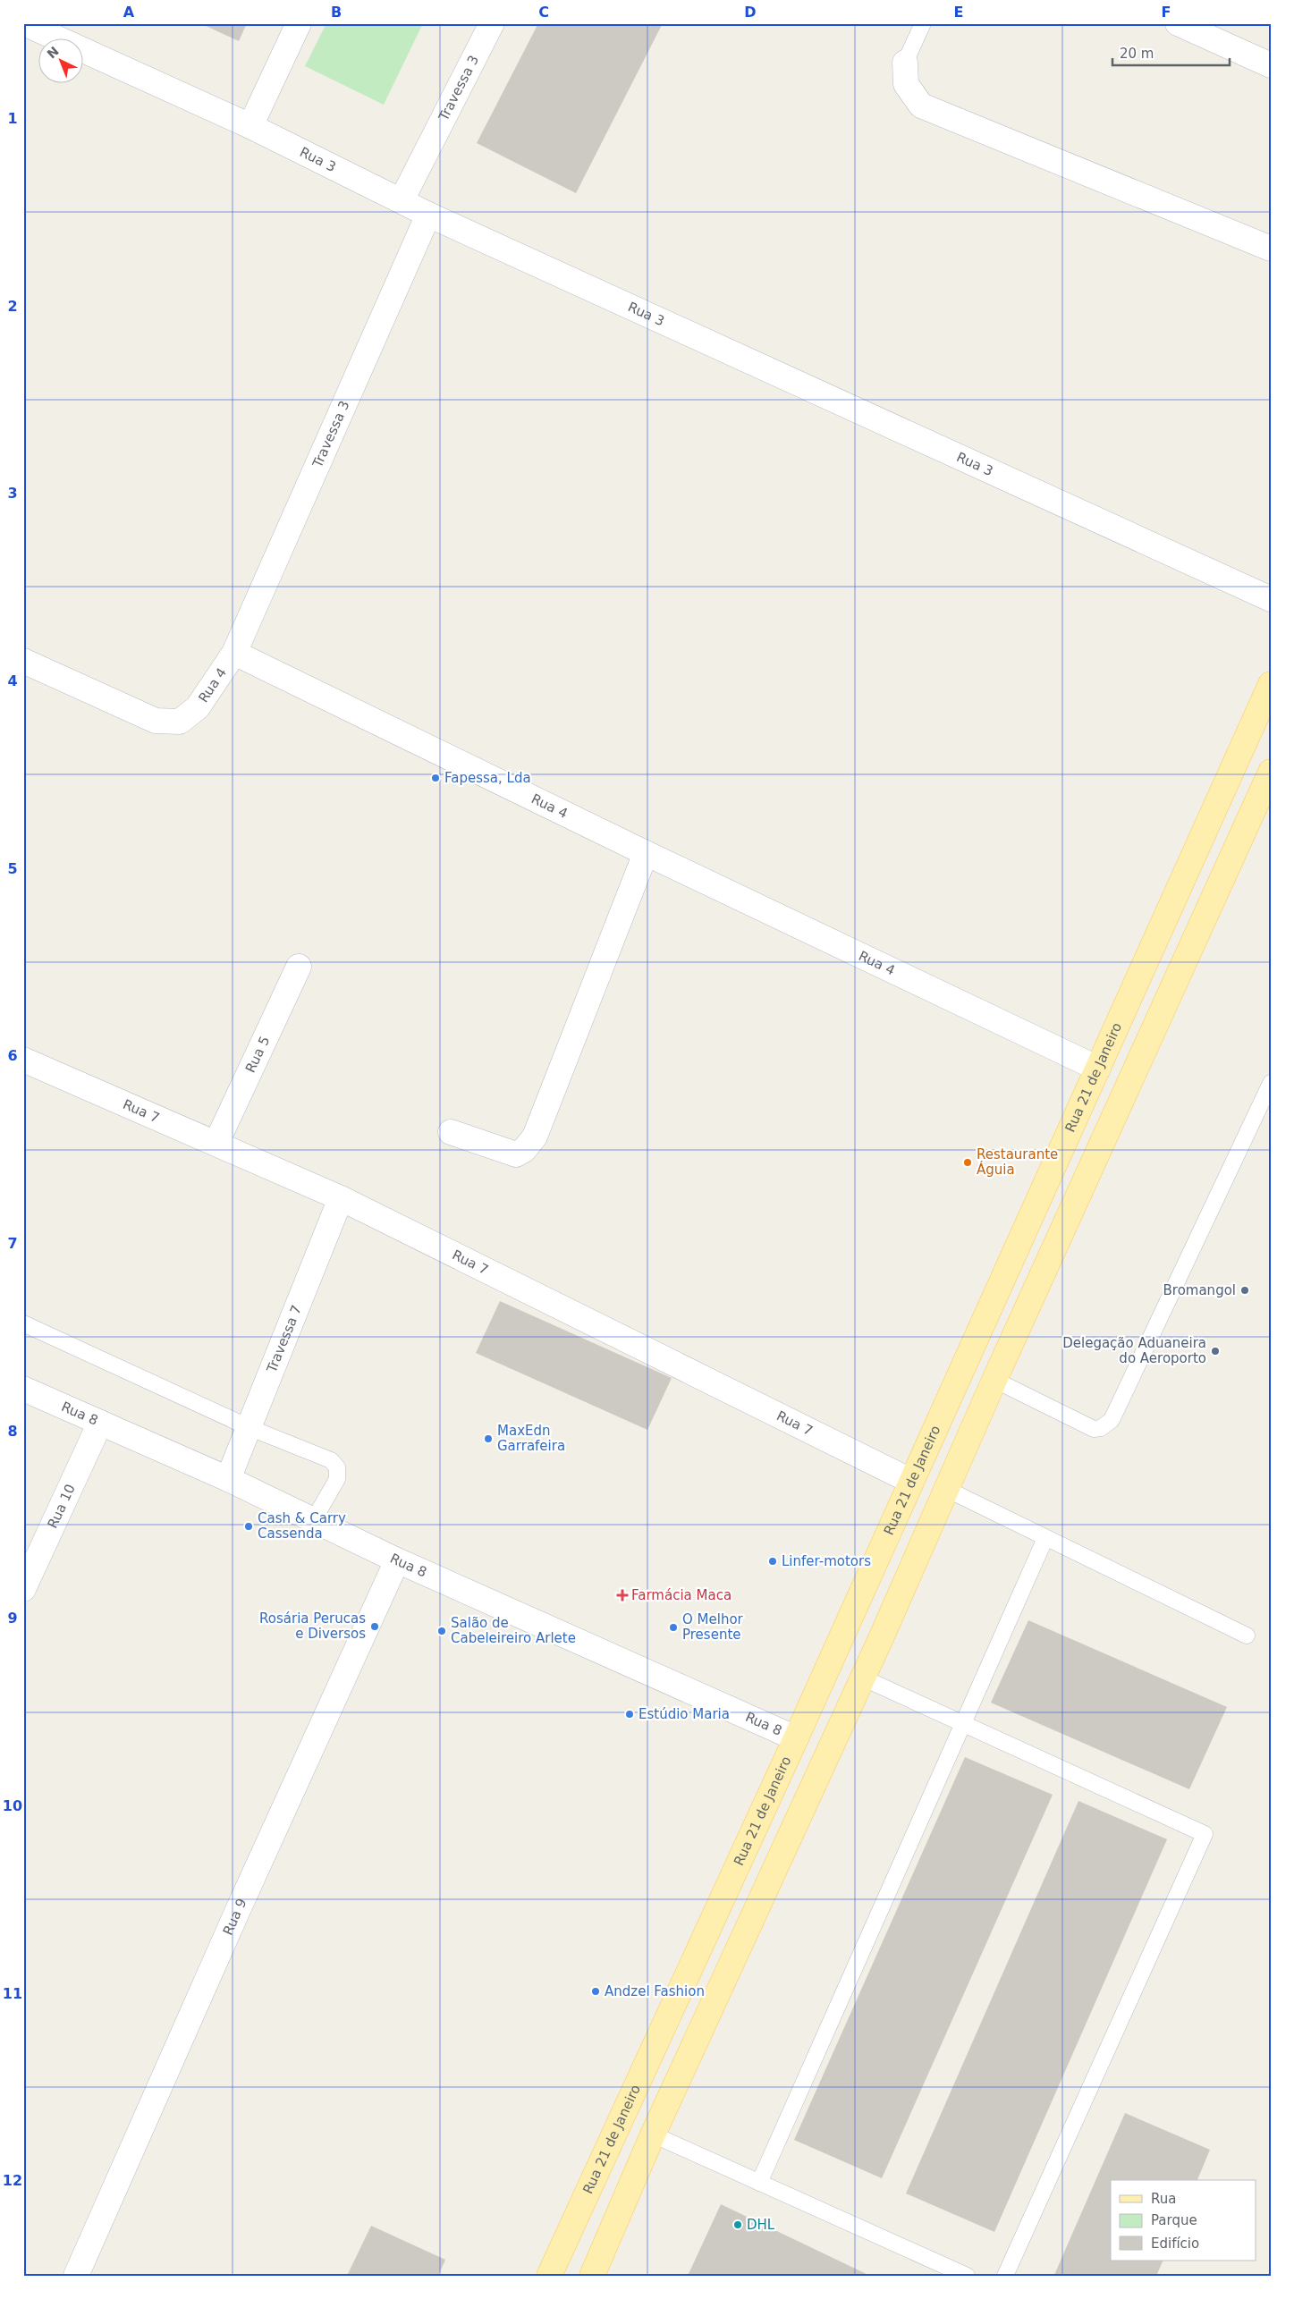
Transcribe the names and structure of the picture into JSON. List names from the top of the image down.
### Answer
{
  "streets": {
    "main road": ["Rua 21 de Janeiro"],
    "street": [
      "Travessa 3",
      "Rua 3",
      "Rua 4",
      "Rua 5",
      "Rua 7",
      "Travessa 7",
      "Rua 8",
      "Rua 10",
      "Rua 9"
    ]
  },
  "crossings": [
    ["Travessa 3", "Rua 3"],
    ["Travessa 3", "Rua 4"],
    ["Rua 4", "Rua 21 de Janeiro"],
    ["Rua 5", "Rua 7"],
    ["Rua 21 de Janeiro", "Rua 7"],
    ["Rua 21 de Janeiro", "Rua 8"],
    ["Rua 7", "Travessa 7"],
    ["Travessa 7", "Rua 8"],
    ["Rua 8", "Rua 10"],
    ["Rua 8", "Rua 9"]
  ],
  "places": {
    "other": [
      "Fapessa, Lda",
      "Restaurante Águia",
      "Bromangol",
      "Delegação Aduaneira do Aeroporto",
      "MaxEdn Garrafeira",
      "Cash & Carry Cassenda",
      "Linfer-motors",
      "Rosária Perucas e Diversos",
      "O Melhor Presente",
      "Salão de Cabeleireiro Arlete",
      "Estúdio Maria",
      "Andzel Fashion",
      "DHL"
    ],
    "health": ["Farmácia Maca"]
  },
  "legend": ["Rua", "Parque", "Edifício"],
  "scale_bar": "20 m",
  "north": "top left",
  "grid": {
    "columns": [
      "A",
      "B",
      "C",
      "D",
      "E",
      "F"
    ],
    "rows": [
      "1",
      "2",
      "3",
      "4",
      "5",
      "6",
      "7",
      "8",
      "9",
      "10",
      "11",
      "12"
    ]
  }
}
